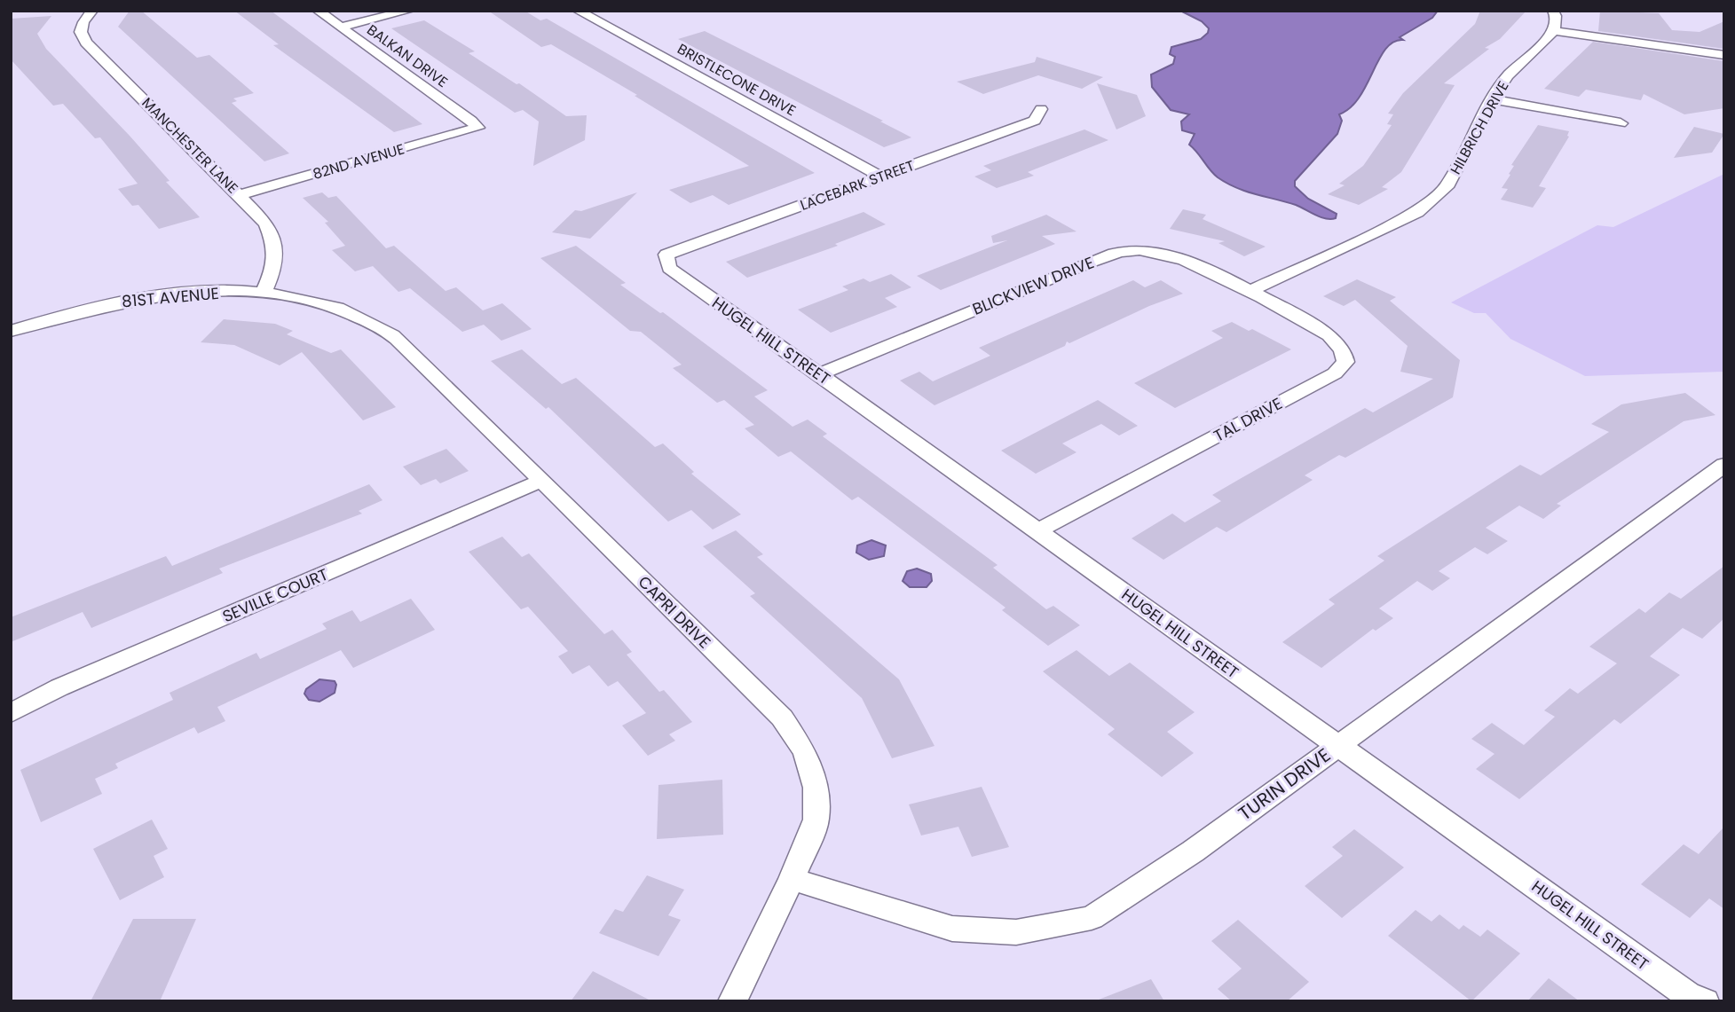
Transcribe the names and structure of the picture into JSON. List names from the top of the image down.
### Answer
{
  "streets": {
    "street": [
      "BALKAN DRIVE",
      "BRISTLECONE DRIVE",
      "HILBRICH DRIVE",
      "MANCHESTER LANE",
      "82ND AVENUE",
      "LACEBARK STREET",
      "BLICKVIEW DRIVE",
      "81ST AVENUE",
      "HUGEL HILL STREET",
      "TAL DRIVE",
      "SEVILLE COURT",
      "CAPRI DRIVE",
      "TURIN DRIVE"
    ]
  },
  "crossings": [
    ["BALKAN DRIVE", "82ND AVENUE"],
    ["BRISTLECONE DRIVE", "LACEBARK STREET"],
    ["HILBRICH DRIVE", "BLICKVIEW DRIVE"],
    ["HILBRICH DRIVE", "TAL DRIVE"],
    ["MANCHESTER LANE", "82ND AVENUE"],
    ["MANCHESTER LANE", "81ST AVENUE"],
    ["LACEBARK STREET", "HUGEL HILL STREET"],
    ["BLICKVIEW DRIVE", "HUGEL HILL STREET"],
    ["BLICKVIEW DRIVE", "TAL DRIVE"],
    ["81ST AVENUE", "CAPRI DRIVE"],
    ["HUGEL HILL STREET", "TAL DRIVE"],
    ["HUGEL HILL STREET", "TURIN DRIVE"],
    ["SEVILLE COURT", "CAPRI DRIVE"],
    ["CAPRI DRIVE", "TURIN DRIVE"]
  ]
}
